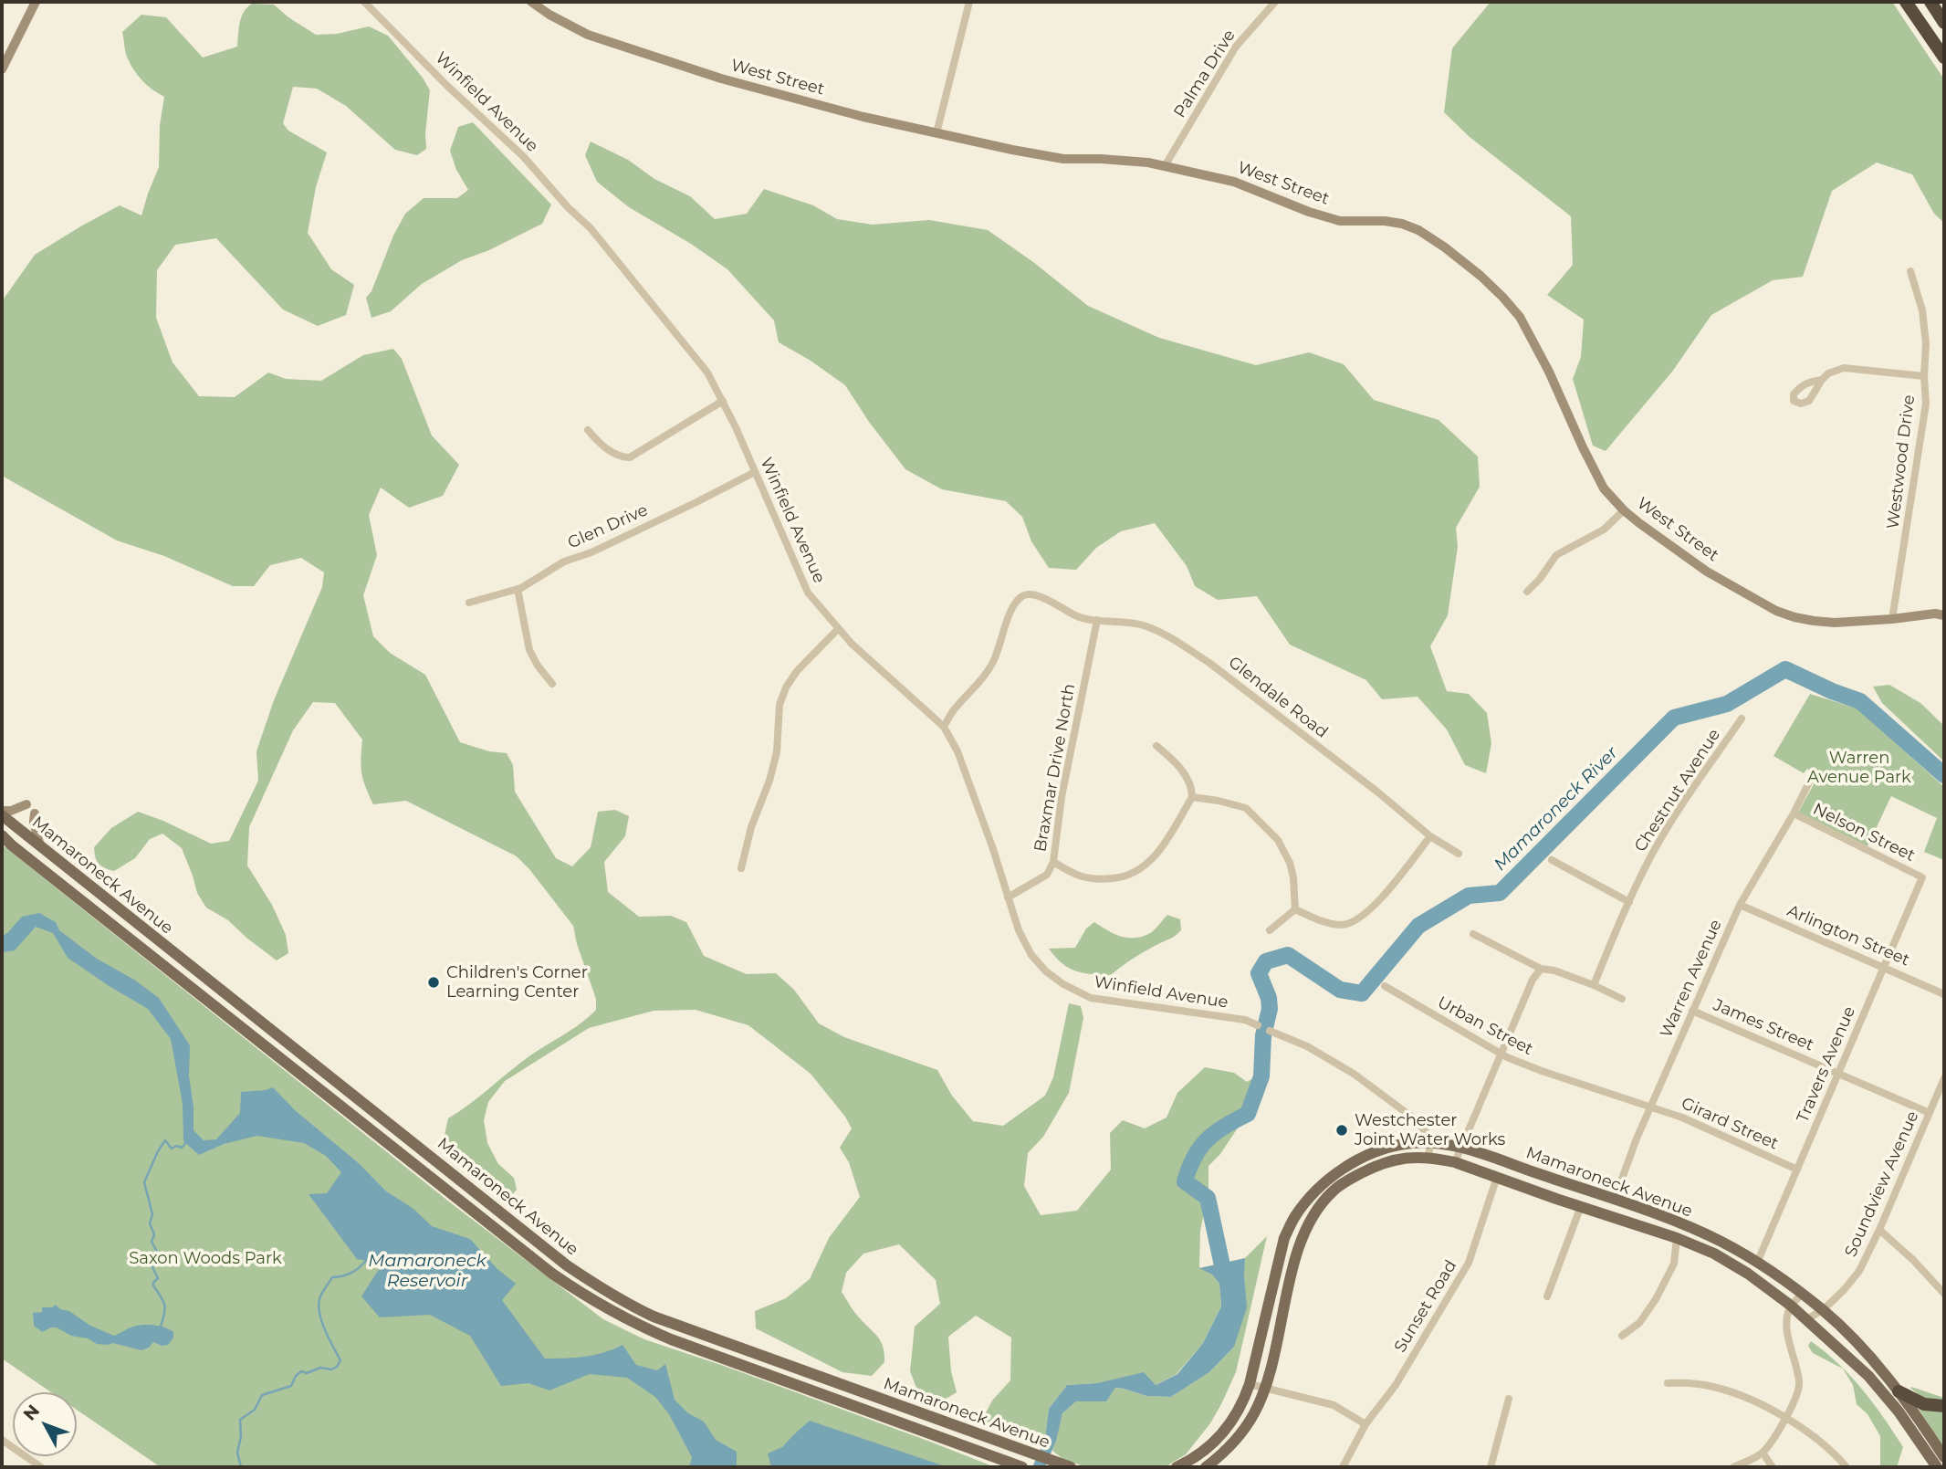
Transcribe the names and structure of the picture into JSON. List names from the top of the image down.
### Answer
{
  "streets": {
    "main road": ["Mamaroneck Avenue"],
    "street": [
      "Palma Drive",
      "West Street",
      "Winfield Avenue",
      "Westwood Drive",
      "Glen Drive",
      "Glendale Road",
      "Braxmar Drive North",
      "Chestnut Avenue",
      "Nelson Street",
      "Arlington Street",
      "Warren Avenue",
      "James Street",
      "Urban Street",
      "Travers Avenue",
      "Girard Street",
      "Soundview Avenue",
      "Sunset Road"
    ]
  },
  "crossings": [
    ["Palma Drive", "West Street"],
    ["West Street", "Westwood Drive"],
    ["Winfield Avenue", "Glen Drive"],
    ["Winfield Avenue", "Glendale Road"],
    ["Winfield Avenue", "Braxmar Drive North"],
    ["Glendale Road", "Braxmar Drive North"],
    ["Nelson Street", "Warren Avenue"],
    ["Nelson Street", "Travers Avenue"],
    ["Mamaroneck Avenue", "Warren Avenue"],
    ["Mamaroneck Avenue", "Travers Avenue"],
    ["Mamaroneck Avenue", "Soundview Avenue"],
    ["Mamaroneck Avenue", "Sunset Road"],
    ["Arlington Street", "Warren Avenue"],
    ["Arlington Street", "Travers Avenue"],
    ["Warren Avenue", "James Street"],
    ["Warren Avenue", "Urban Street"],
    ["Warren Avenue", "Girard Street"],
    ["James Street", "Travers Avenue"],
    ["James Street", "Soundview Avenue"],
    ["Urban Street", "Girard Street"],
    ["Travers Avenue", "Girard Street"]
  ],
  "water": ["Mamaroneck River", "Mamaroneck Reservoir"],
  "parks": ["Warren Avenue Park", "Saxon Woods Park"],
  "places": ["Children's Corner Learning Center", "Westchester Joint Water Works"],
  "north": "top left"
}
